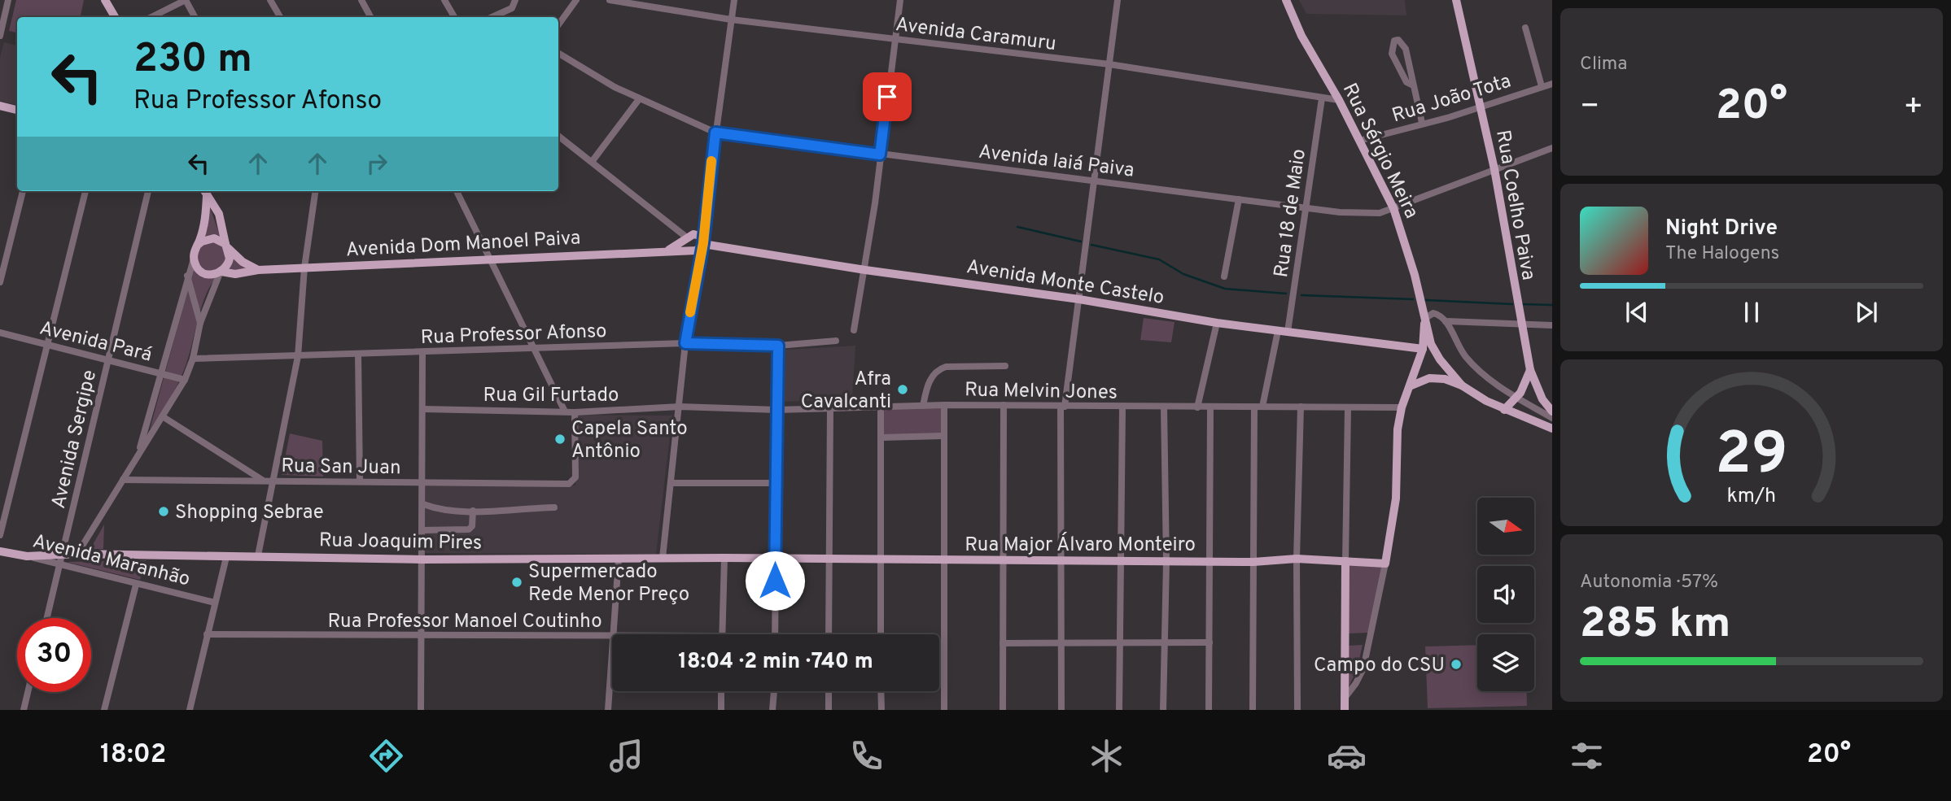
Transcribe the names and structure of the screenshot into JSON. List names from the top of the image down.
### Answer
{
  "streets": {
    "main road": [
      "Rua Sérgio Meira",
      "Rua Coelho Paiva",
      "Avenida Dom Manoel Paiva",
      "Avenida Monte Castelo",
      "Rua Joaquim Pires",
      "Rua Major Álvaro Monteiro",
      "Avenida Maranhão"
    ],
    "street": [
      "Avenida Caramuru",
      "Rua João Tota",
      "Avenida Iaiá Paiva",
      "Rua 18 de Maio",
      "Rua Professor Afonso",
      "Avenida Pará",
      "Rua Melvin Jones",
      "Rua Gil Furtado",
      "Avenida Sergipe",
      "Rua San Juan",
      "Rua Professor Manoel Coutinho"
    ]
  },
  "crossings": [
    ["Avenida Caramuru", "Rua Sérgio Meira"],
    ["Avenida Caramuru", "Rua 18 de Maio"],
    ["Rua João Tota", "Rua Sérgio Meira"],
    ["Rua João Tota", "Rua Coelho Paiva"],
    ["Rua Sérgio Meira", "Avenida Iaiá Paiva"],
    ["Avenida Iaiá Paiva", "Rua Coelho Paiva"],
    ["Avenida Iaiá Paiva", "Rua 18 de Maio"],
    ["Rua 18 de Maio", "Avenida Monte Castelo"],
    ["Rua 18 de Maio", "Rua Melvin Jones"],
    ["Rua 18 de Maio", "Rua Major Álvaro Monteiro"],
    ["Avenida Dom Manoel Paiva", "Avenida Monte Castelo"],
    ["Avenida Pará", "Avenida Sergipe"],
    ["Rua Melvin Jones", "Rua Gil Furtado"],
    ["Rua Gil Furtado", "Rua San Juan"],
    ["Avenida Sergipe", "Rua Joaquim Pires"],
    ["Avenida Sergipe", "Avenida Maranhão"],
    ["Rua Joaquim Pires", "Rua Major Álvaro Monteiro"],
    ["Rua Joaquim Pires", "Avenida Maranhão"]
  ],
  "places": [
    "Afra Cavalcanti",
    "Capela Santo Antônio",
    "Shopping Sebrae",
    "Supermercado Rede Menor Preço",
    "Campo do CSU"
  ],
  "north": "right",
  "page": {
    "tile": [
      "Clima",
      ["Autonomia · 57%", "285 km"]
    ],
    "turn": ["230 m", "Rua Professor Afonso"],
    "heat": ["−", "20°", "+"],
    "song": ["Night Drive", "The Halogens"],
    "limit": "30",
    "trip": "18:04 · 2 min · 740 m",
    "tabs": ["18:02", "20°"],
    "gauge": ["29", "km/h"]
  }
}
